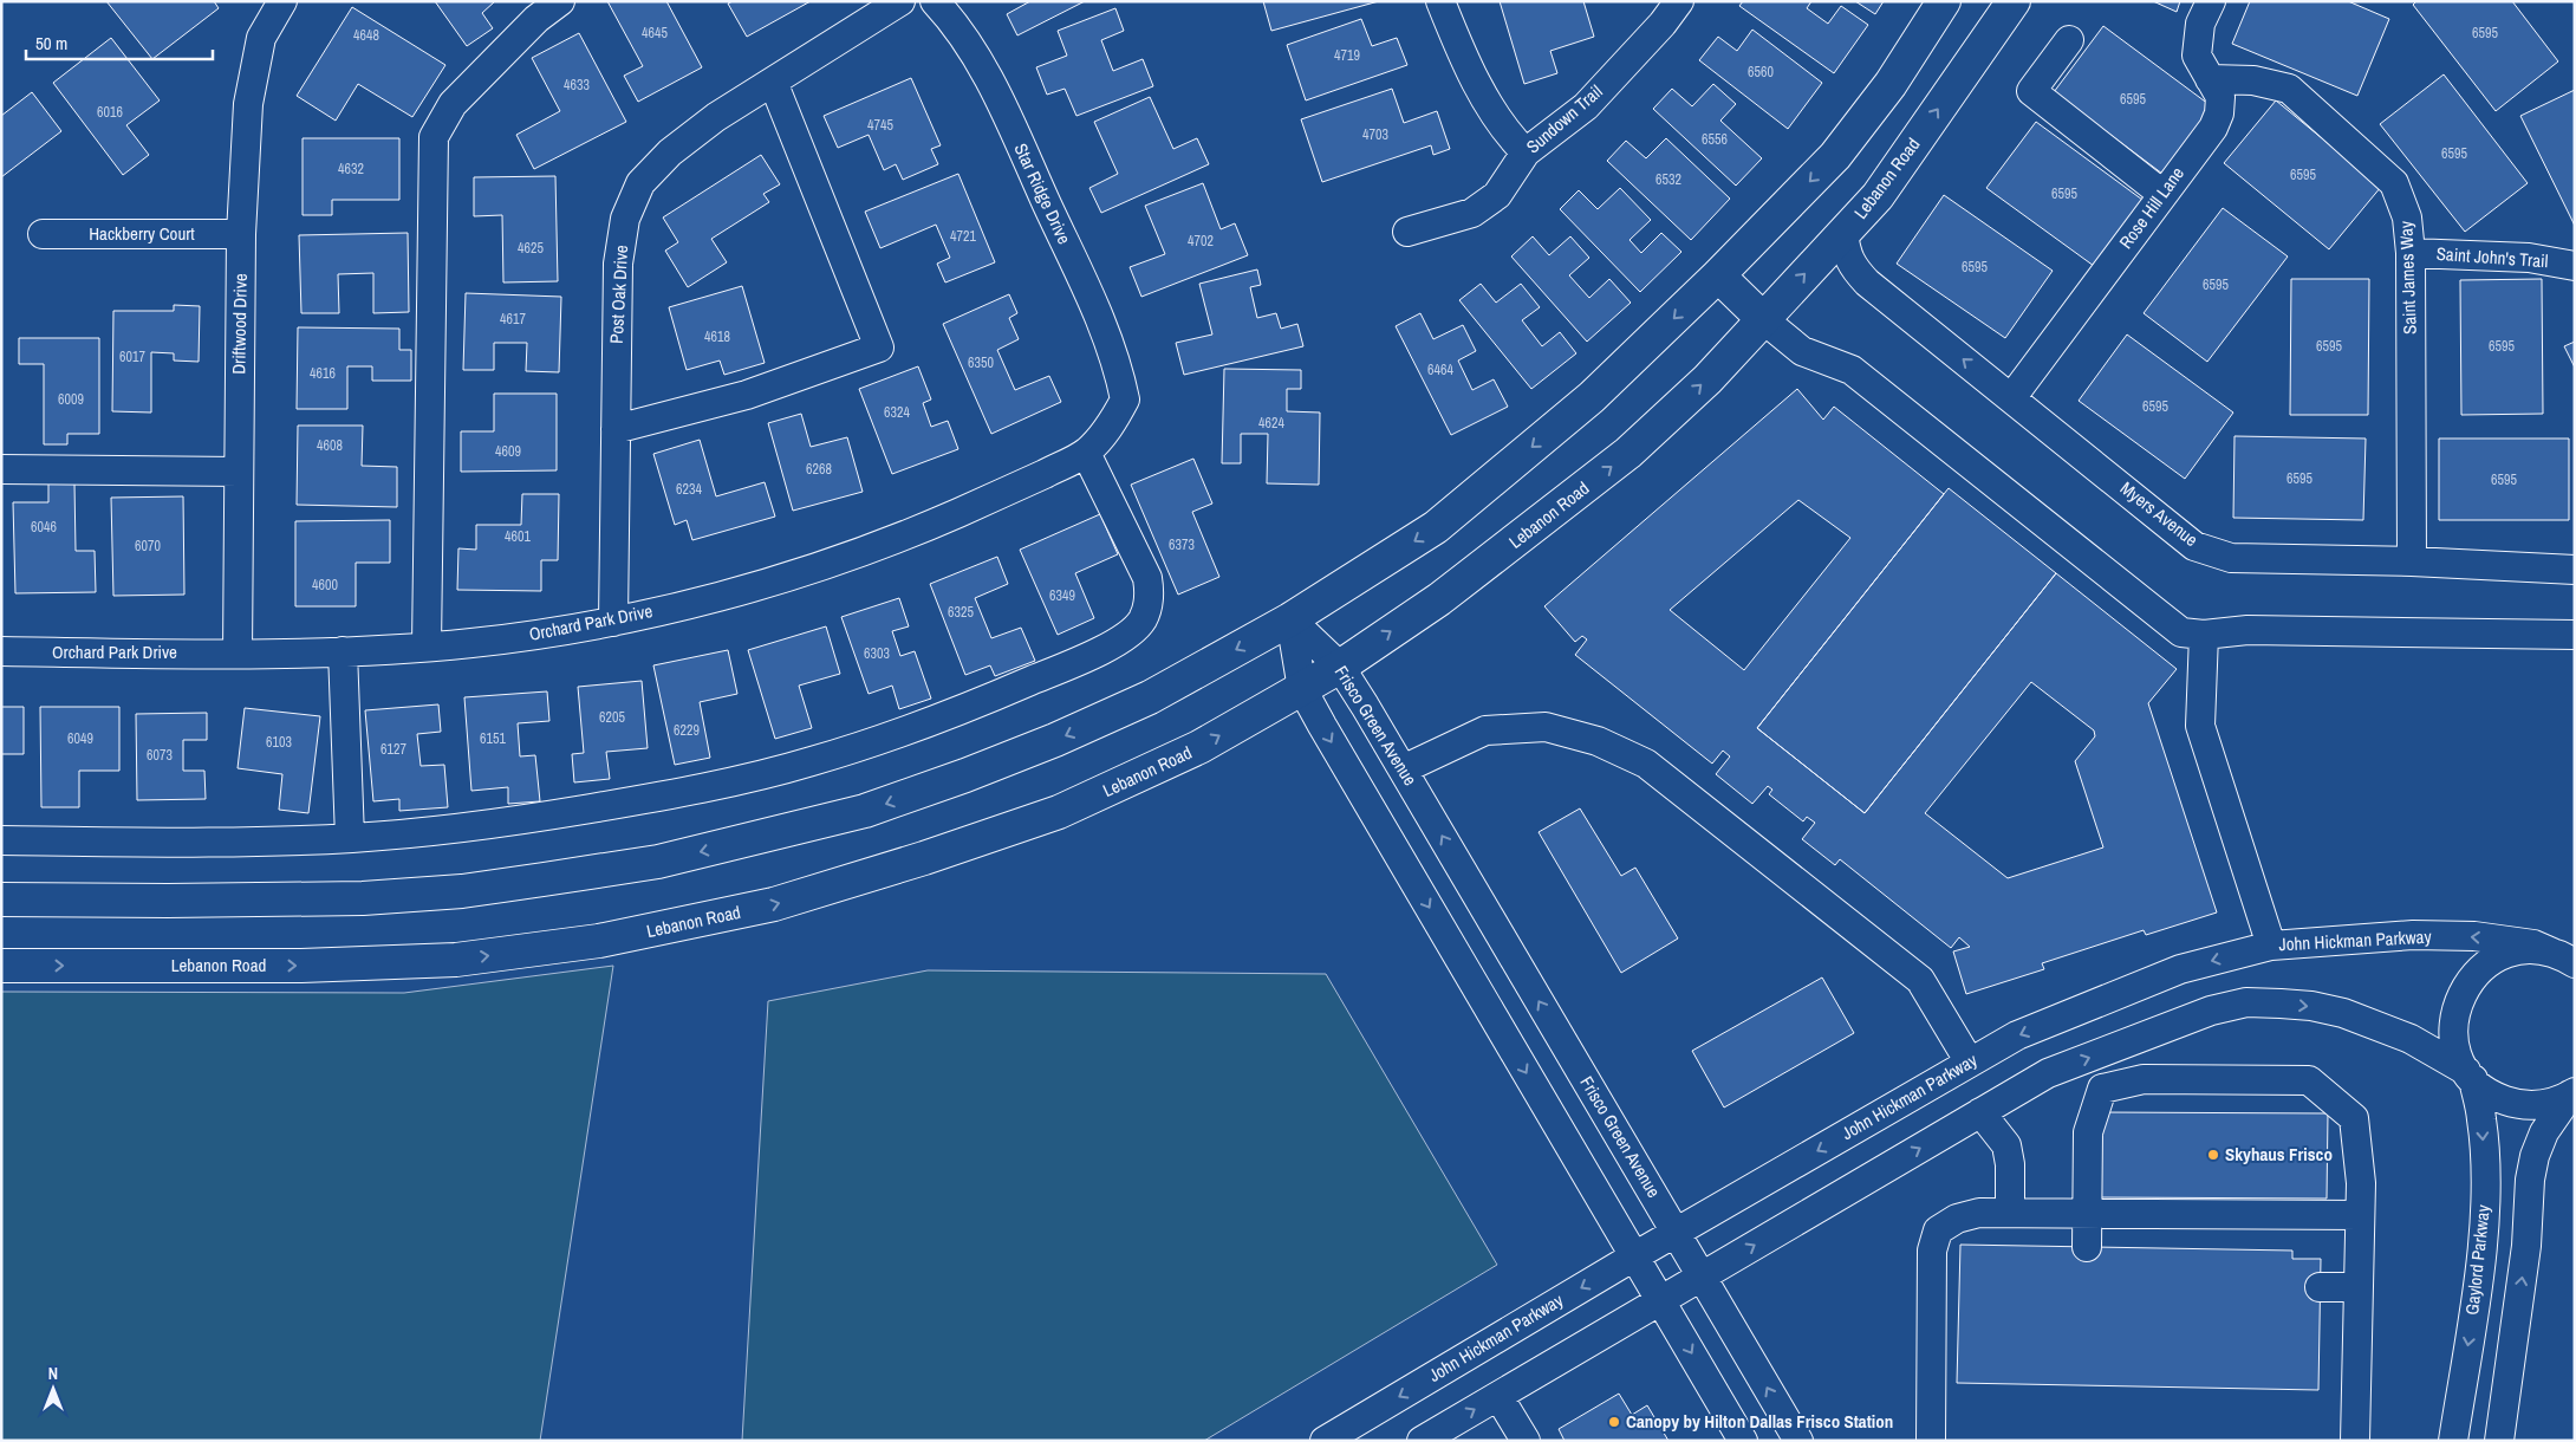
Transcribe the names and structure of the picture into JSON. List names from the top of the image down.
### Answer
{
  "streets": {
    "main road": ["Lebanon Road"],
    "street": [
      "Sundown Trail",
      "Star Ridge Drive",
      "Rose Hill Lane",
      "Hackberry Court",
      "Saint John's Trail",
      "Saint James Way",
      "Post Oak Drive",
      "Driftwood Drive",
      "Myers Avenue",
      "Orchard Park Drive",
      "Frisco Green Avenue",
      "John Hickman Parkway",
      "Gaylord Parkway"
    ]
  },
  "crossings": [
    ["Lebanon Road", "Myers Avenue"],
    ["Lebanon Road", "Frisco Green Avenue"],
    ["Star Ridge Drive", "Orchard Park Drive"],
    ["Rose Hill Lane", "Saint James Way"],
    ["Rose Hill Lane", "Myers Avenue"],
    ["Hackberry Court", "Driftwood Drive"],
    ["Saint John's Trail", "Saint James Way"],
    ["Saint James Way", "Myers Avenue"],
    ["Post Oak Drive", "Orchard Park Drive"],
    ["Driftwood Drive", "Orchard Park Drive"],
    ["Frisco Green Avenue", "John Hickman Parkway"],
    ["John Hickman Parkway", "Gaylord Parkway"]
  ],
  "places": ["Skyhaus Frisco", "Canopy by Hilton Dallas Frisco Station"],
  "house_numbers": [
    "4645",
    "6595",
    "4648",
    "4719",
    "6560",
    "4633",
    "6595",
    "6016",
    "4745",
    "4703",
    "6556",
    "6595",
    "4632",
    "6595",
    "6532",
    "6595",
    "4721",
    "4702",
    "4625",
    "6595",
    "6595",
    "4617",
    "4618",
    "6595",
    "6595",
    "6017",
    "6350",
    "6464",
    "4616",
    "6009",
    "6595",
    "6324",
    "4624",
    "4608",
    "4609",
    "6268",
    "6595",
    "6595",
    "6234",
    "6046",
    "4601",
    "6373",
    "6070",
    "4600",
    "6349",
    "6325",
    "6303",
    "6205",
    "6229",
    "6049",
    "6151",
    "6103",
    "6127",
    "6073"
  ],
  "scale_bar": "50 m",
  "north": "top"
}
